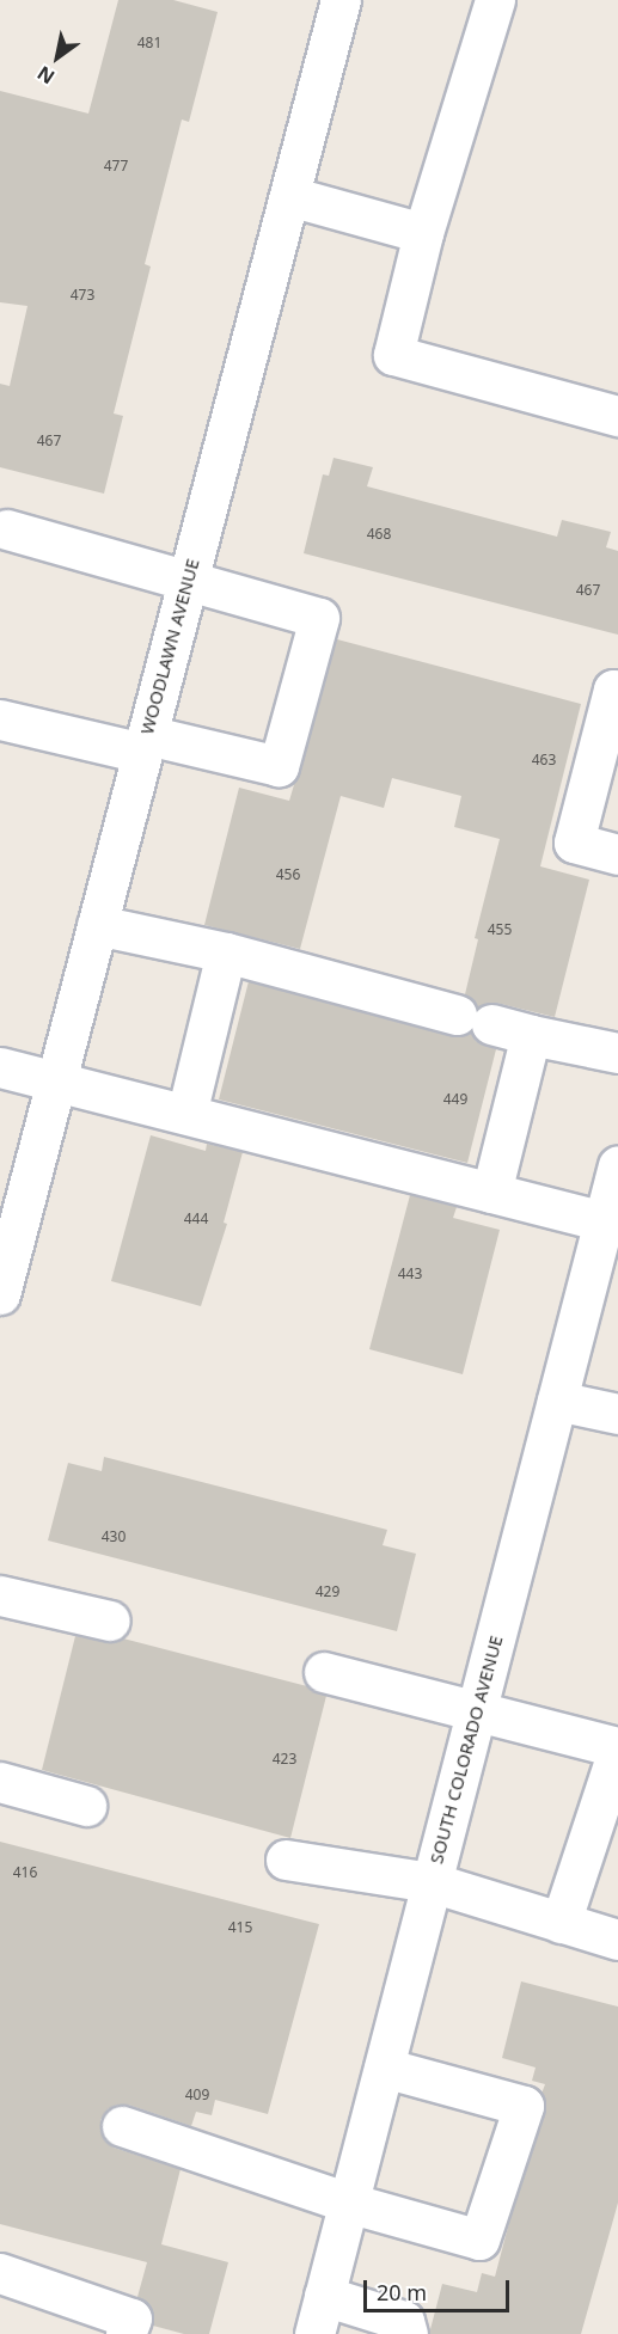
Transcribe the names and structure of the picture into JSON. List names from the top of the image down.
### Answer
{
  "streets": {
    "street": ["WOODLAWN AVENUE", "SOUTH COLORADO AVENUE"]
  },
  "house_numbers": [
    "481",
    "477",
    "473",
    "467",
    "468",
    "467",
    "463",
    "456",
    "455",
    "449",
    "444",
    "443",
    "430",
    "429",
    "423",
    "416",
    "415",
    "409"
  ],
  "scale_bar": "20 m",
  "north": "bottom left"
}
